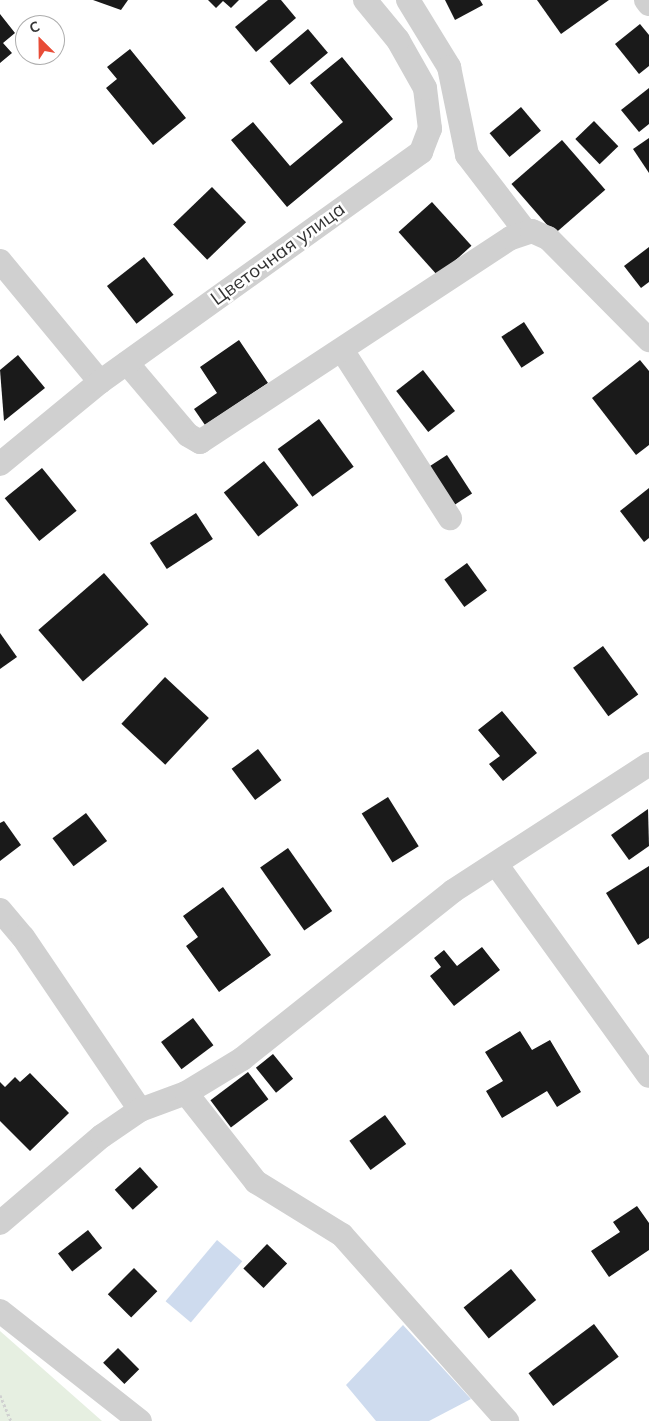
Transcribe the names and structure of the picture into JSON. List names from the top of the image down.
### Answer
{
  "streets": {
    "lane": ["Цветочная улица"]
  },
  "north": "top left"
}
